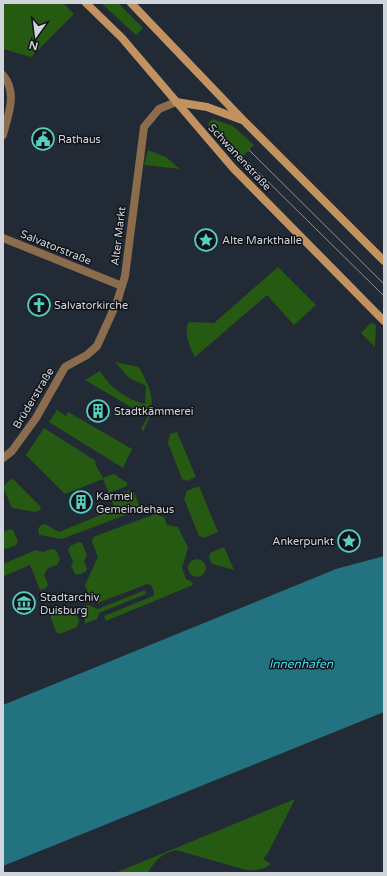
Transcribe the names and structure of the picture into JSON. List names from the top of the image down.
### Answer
{
  "streets": {
    "main road": ["Schwanenstraße"],
    "street": ["Alter Markt", "Salvatorstraße", "Brüderstraße"]
  },
  "crossings": [
    ["Schwanenstraße", "Alter Markt"],
    ["Alter Markt", "Salvatorstraße"],
    ["Alter Markt", "Brüderstraße"]
  ],
  "water": ["Innenhafen"],
  "places": {
    "public building": ["Rathaus"],
    "place": ["Alte Markthalle", "Ankerpunkt"],
    "church": ["Salvatorkirche"],
    "building": ["Stadtkämmerei", "Karmel Gemeindehaus"],
    "museum": ["Stadtarchiv Duisburg"]
  },
  "north": "bottom"
}
